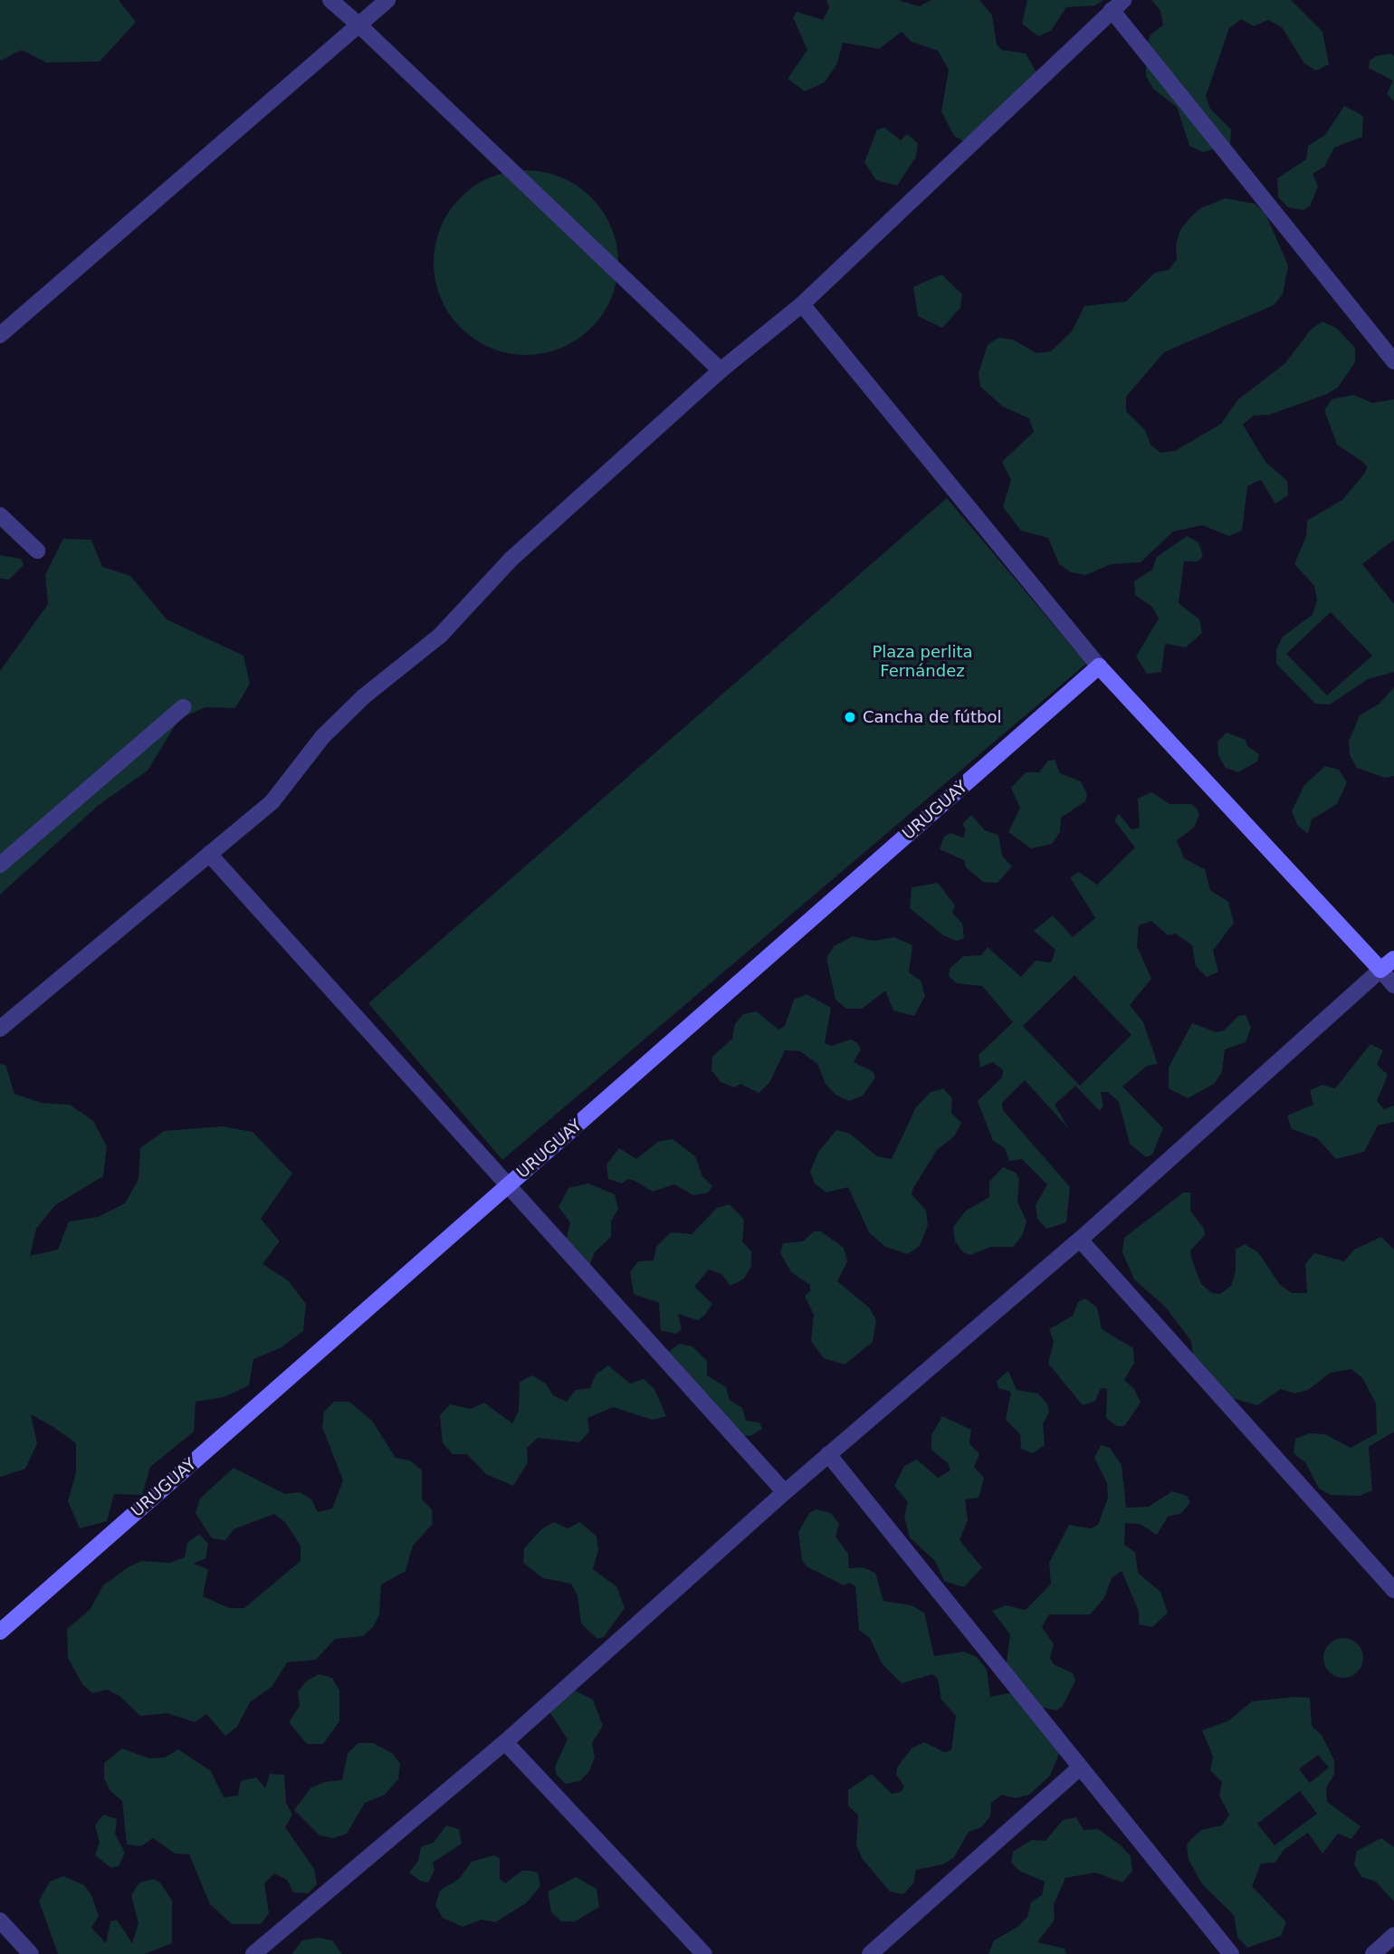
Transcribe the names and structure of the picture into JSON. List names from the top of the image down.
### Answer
{
  "streets": {
    "main road": ["URUGUAY"]
  },
  "parks": ["Plaza perlita Fernández"],
  "places": ["Cancha de fútbol"]
}
